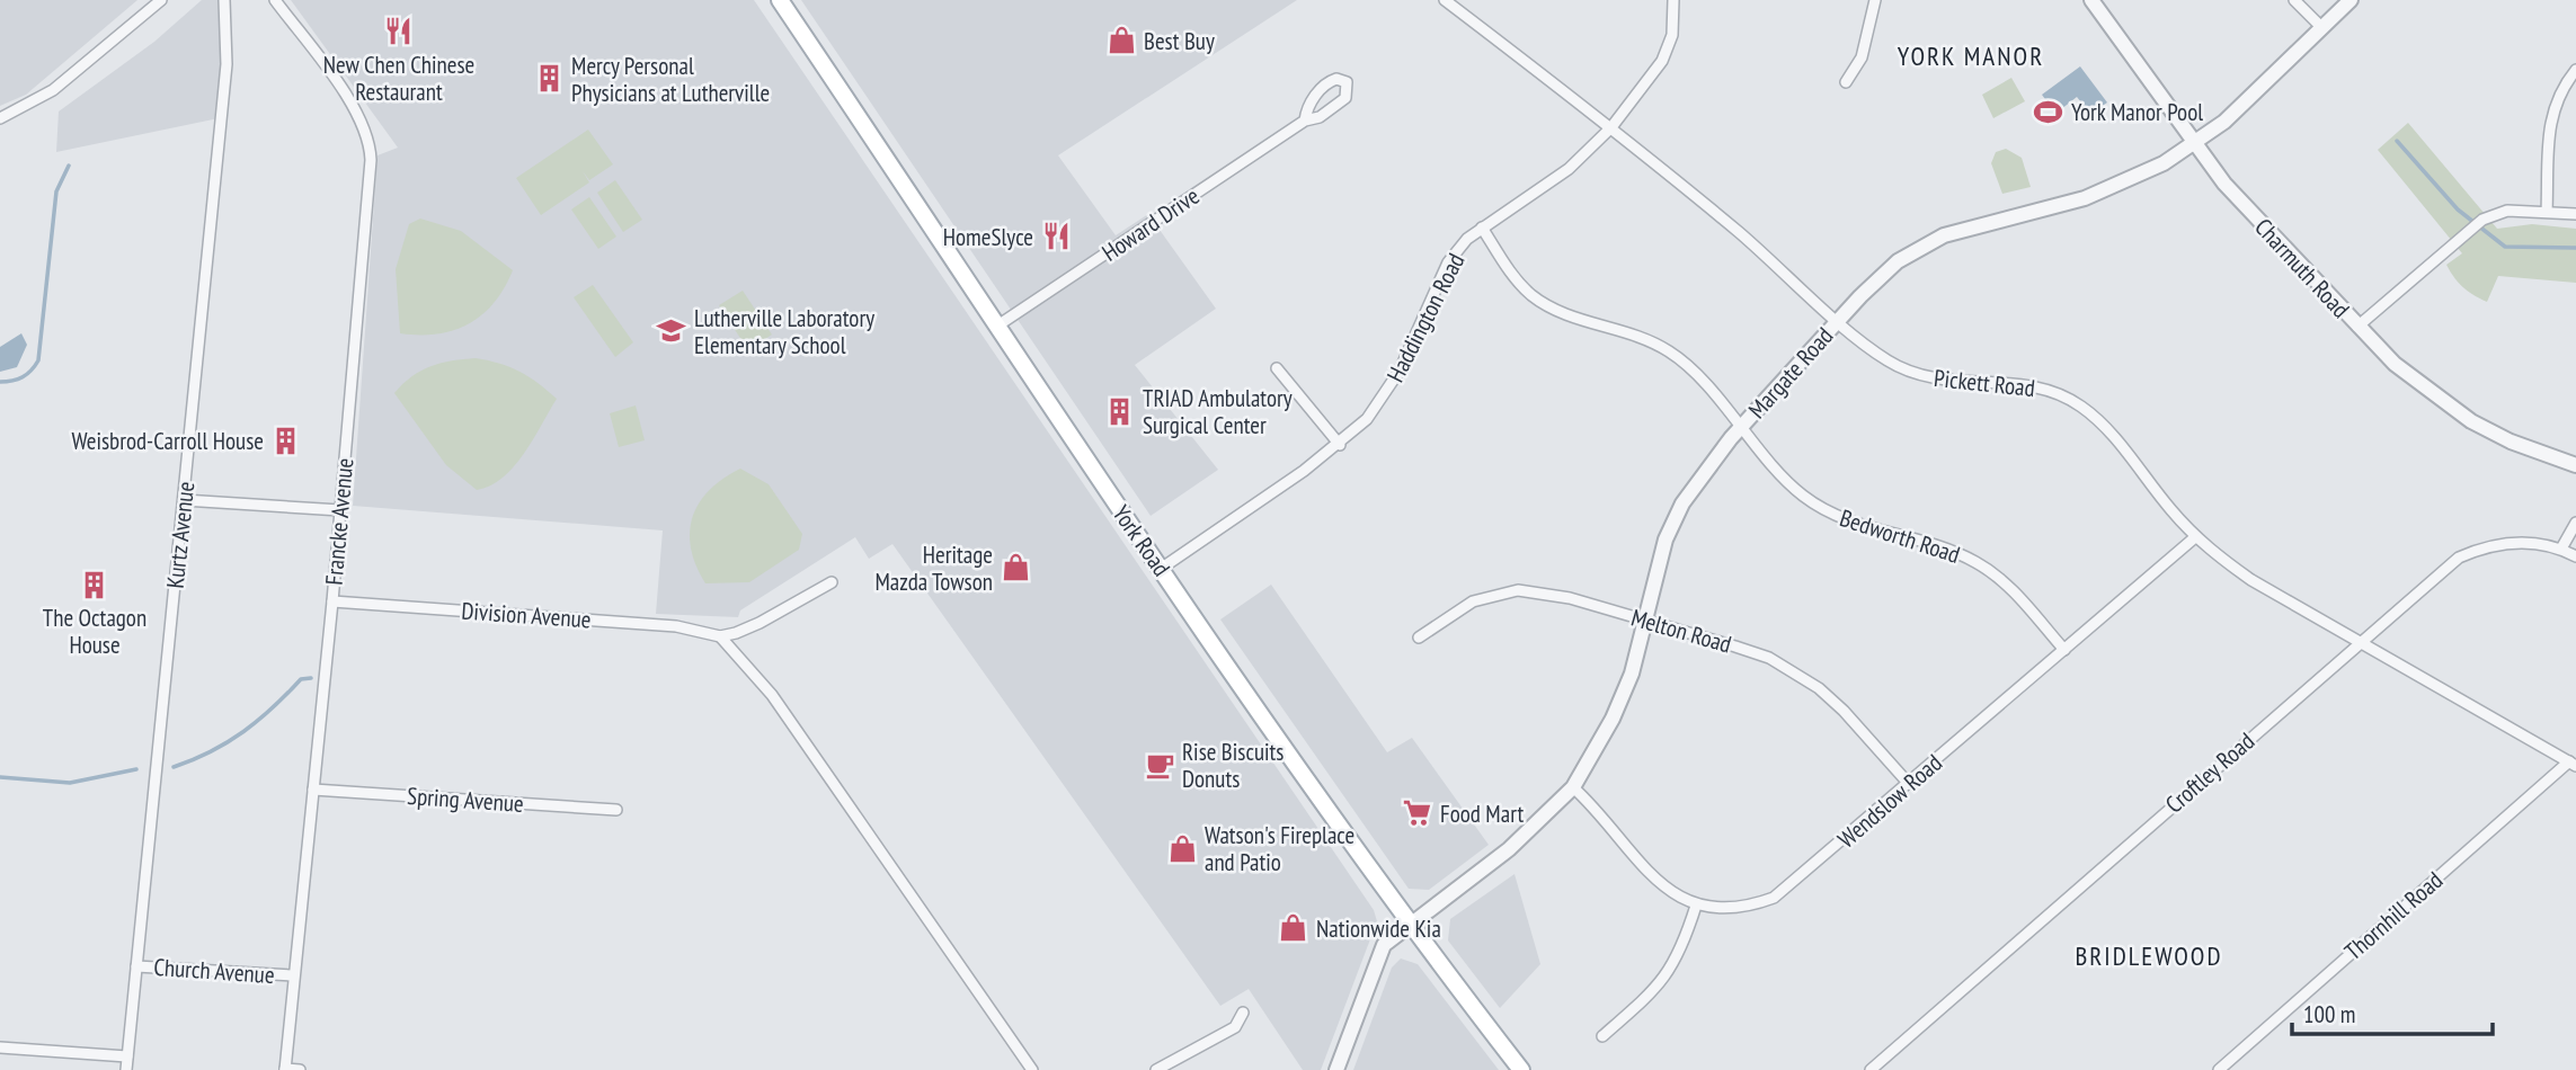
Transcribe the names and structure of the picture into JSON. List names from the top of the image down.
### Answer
{
  "streets": {
    "main road": ["York Road"],
    "street": [
      "Howard Drive",
      "Charmuth Road",
      "Haddington Road",
      "Margate Road",
      "Pickett Road",
      "Francke Avenue",
      "Kurtz Avenue",
      "Bedworth Road",
      "Division Avenue",
      "Melton Road",
      "Croftley Road",
      "Spring Avenue",
      "Wendslow Road",
      "Thornhill Road",
      "Church Avenue"
    ]
  },
  "crossings": [
    ["Howard Drive", "York Road"],
    ["Charmuth Road", "Margate Road"],
    ["Haddington Road", "Pickett Road"],
    ["Haddington Road", "Bedworth Road"],
    ["Haddington Road", "York Road"],
    ["Margate Road", "Pickett Road"],
    ["Margate Road", "Bedworth Road"],
    ["Margate Road", "York Road"],
    ["Margate Road", "Melton Road"],
    ["Margate Road", "Wendslow Road"],
    ["Pickett Road", "Croftley Road"],
    ["Pickett Road", "Wendslow Road"],
    ["Pickett Road", "Thornhill Road"],
    ["Francke Avenue", "Division Avenue"],
    ["Francke Avenue", "Spring Avenue"],
    ["Francke Avenue", "Church Avenue"],
    ["Kurtz Avenue", "Church Avenue"],
    ["Bedworth Road", "Wendslow Road"],
    ["Melton Road", "Wendslow Road"]
  ],
  "districts": ["YORK MANOR", "BRIDLEWOOD"],
  "places": {
    "restaurant": ["New Chen Chinese Restaurant", "HomeSlyce"],
    "shop": [
      "Best Buy",
      "Heritage Mazda Towson",
      "Watson's Fireplace and Patio",
      "Nationwide Kia"
    ],
    "building": [
      "Mercy Personal Physicians at Lutherville",
      "TRIAD Ambulatory Surgical Center",
      "Weisbrod-Carroll House",
      "The Octagon House"
    ],
    "sports": ["York Manor Pool"],
    "school or university": ["Lutherville Laboratory Elementary School"],
    "cafe": ["Rise Biscuits Donuts"],
    "supermarket": ["Food Mart"]
  },
  "scale_bar": "100 m"
}
